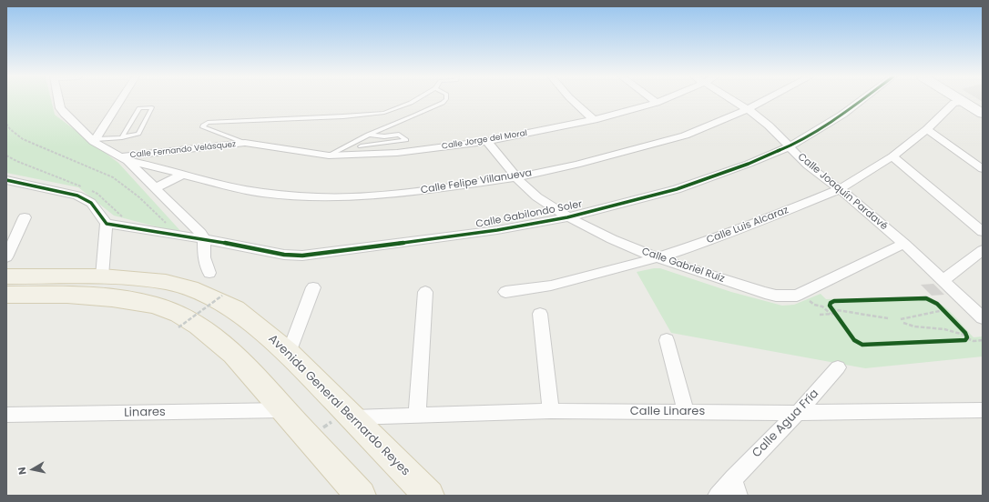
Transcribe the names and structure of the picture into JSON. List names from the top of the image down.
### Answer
{
  "streets": {
    "main road": ["Avenida General Bernardo Reyes"],
    "street": [
      "Calle Jorge del Moral",
      "Calle Fernando Velásquez",
      "Calle Felipe Villanueva",
      "Calle Joaquín Pardavé",
      "Calle Gabilondo Soler",
      "Calle Luis Alcaraz",
      "Calle Gabriel Ruíz",
      "Calle Linares",
      "Linares",
      "Calle Agua Fría"
    ]
  },
  "crossings": [
    ["Calle Jorge del Moral", "Calle Fernando Velásquez"],
    ["Calle Jorge del Moral", "Calle Gabriel Ruíz"],
    ["Calle Fernando Velásquez", "Calle Felipe Villanueva"],
    ["Calle Felipe Villanueva", "Calle Joaquín Pardavé"],
    ["Calle Felipe Villanueva", "Calle Gabriel Ruíz"],
    ["Calle Joaquín Pardavé", "Calle Gabilondo Soler"],
    ["Calle Joaquín Pardavé", "Calle Luis Alcaraz"],
    ["Calle Joaquín Pardavé", "Calle Gabriel Ruíz"],
    ["Calle Gabilondo Soler", "Calle Gabriel Ruíz"],
    ["Calle Luis Alcaraz", "Calle Gabriel Ruíz"],
    ["Avenida General Bernardo Reyes", "Calle Linares"],
    ["Calle Linares", "Calle Agua Fría"]
  ],
  "north": "left"
}
